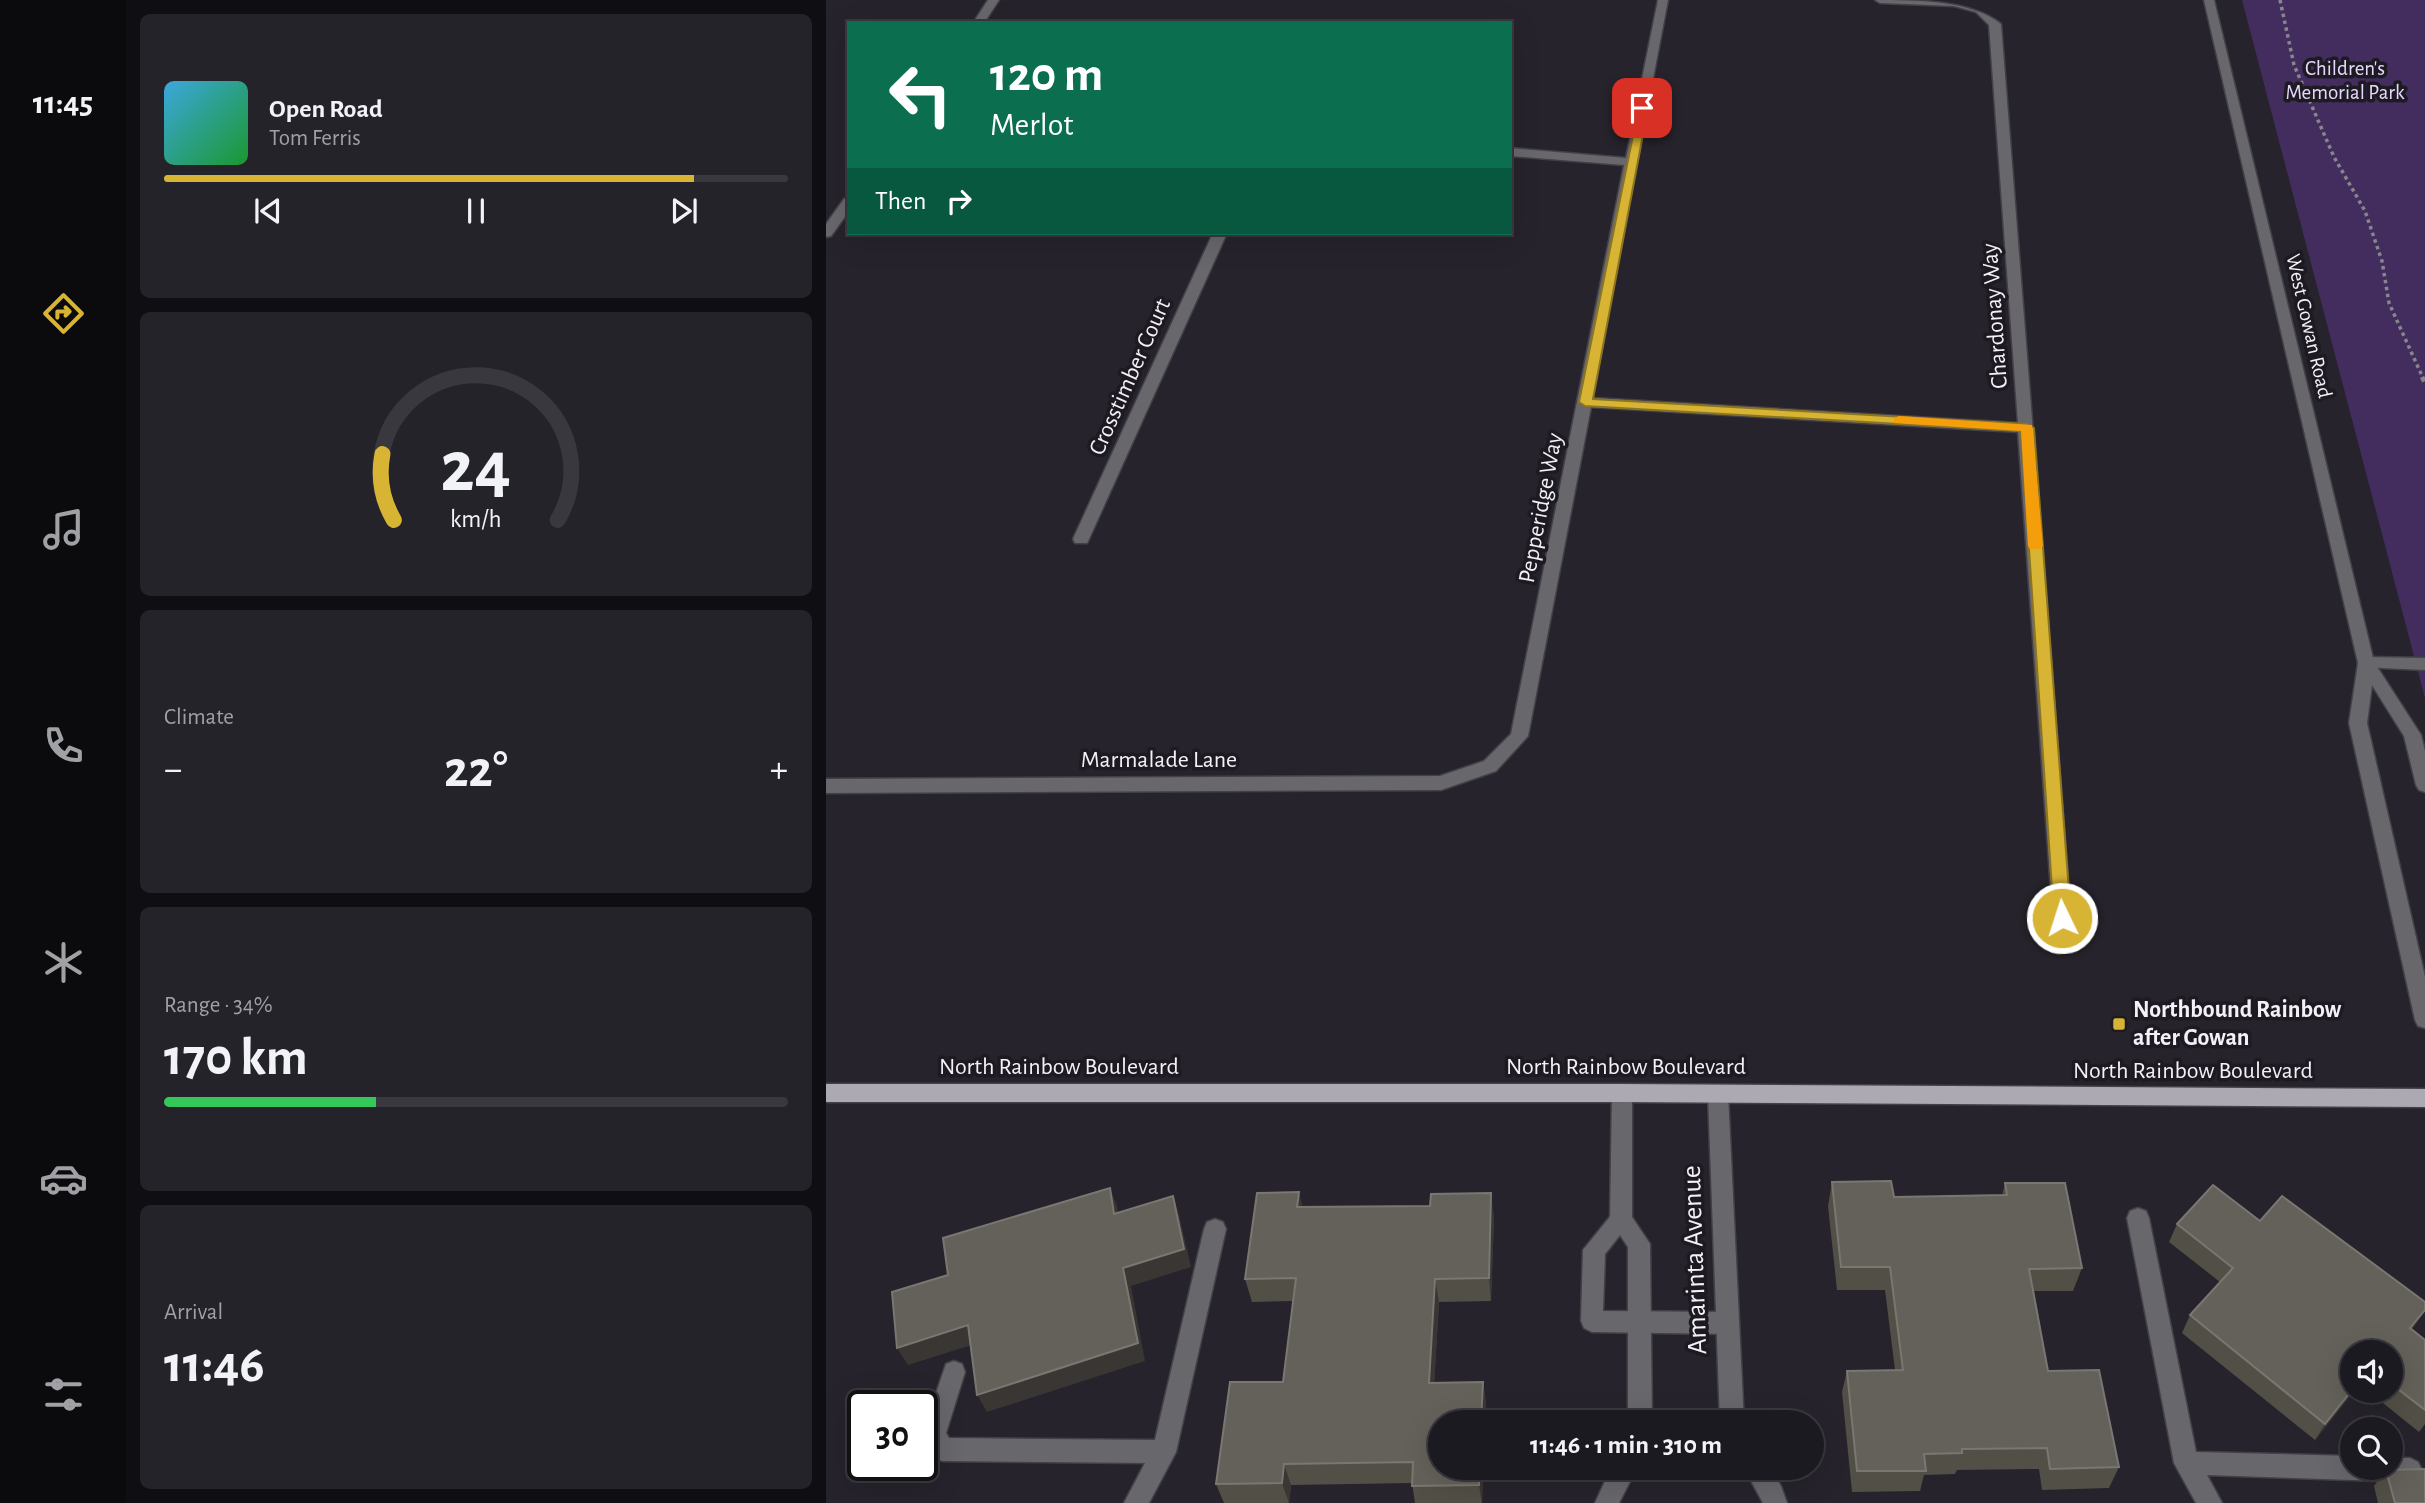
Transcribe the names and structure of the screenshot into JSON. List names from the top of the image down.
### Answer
{
  "streets": {
    "main road": ["North Rainbow Boulevard"],
    "street": [
      "Chardonay Way",
      "West Gowan Road",
      "Crosstimber Court",
      "Pepperidge Way",
      "Marmalade Lane",
      "Amarinta Avenue"
    ]
  },
  "crossings": [
    ["Pepperidge Way", "Marmalade Lane"],
    ["North Rainbow Boulevard", "Amarinta Avenue"]
  ],
  "parks": ["Children's Memorial Park"],
  "places": {
    "transit": ["Northbound Rainbow after Gowan"]
  },
  "page": {
    "tabs": "11:45",
    "turn": ["120 m", "Merlot"],
    "song": ["Open Road", "Tom Ferris"],
    "then": "Then",
    "tile": [
      "Climate",
      ["Range · 34%", "170 km"],
      ["Arrival", "11:46"]
    ],
    "heat": ["−", "22°", "+"],
    "limit": "30",
    "trip": "11:46 · 1 min · 310 m",
    "gauge": ["24", "km/h"]
  }
}
